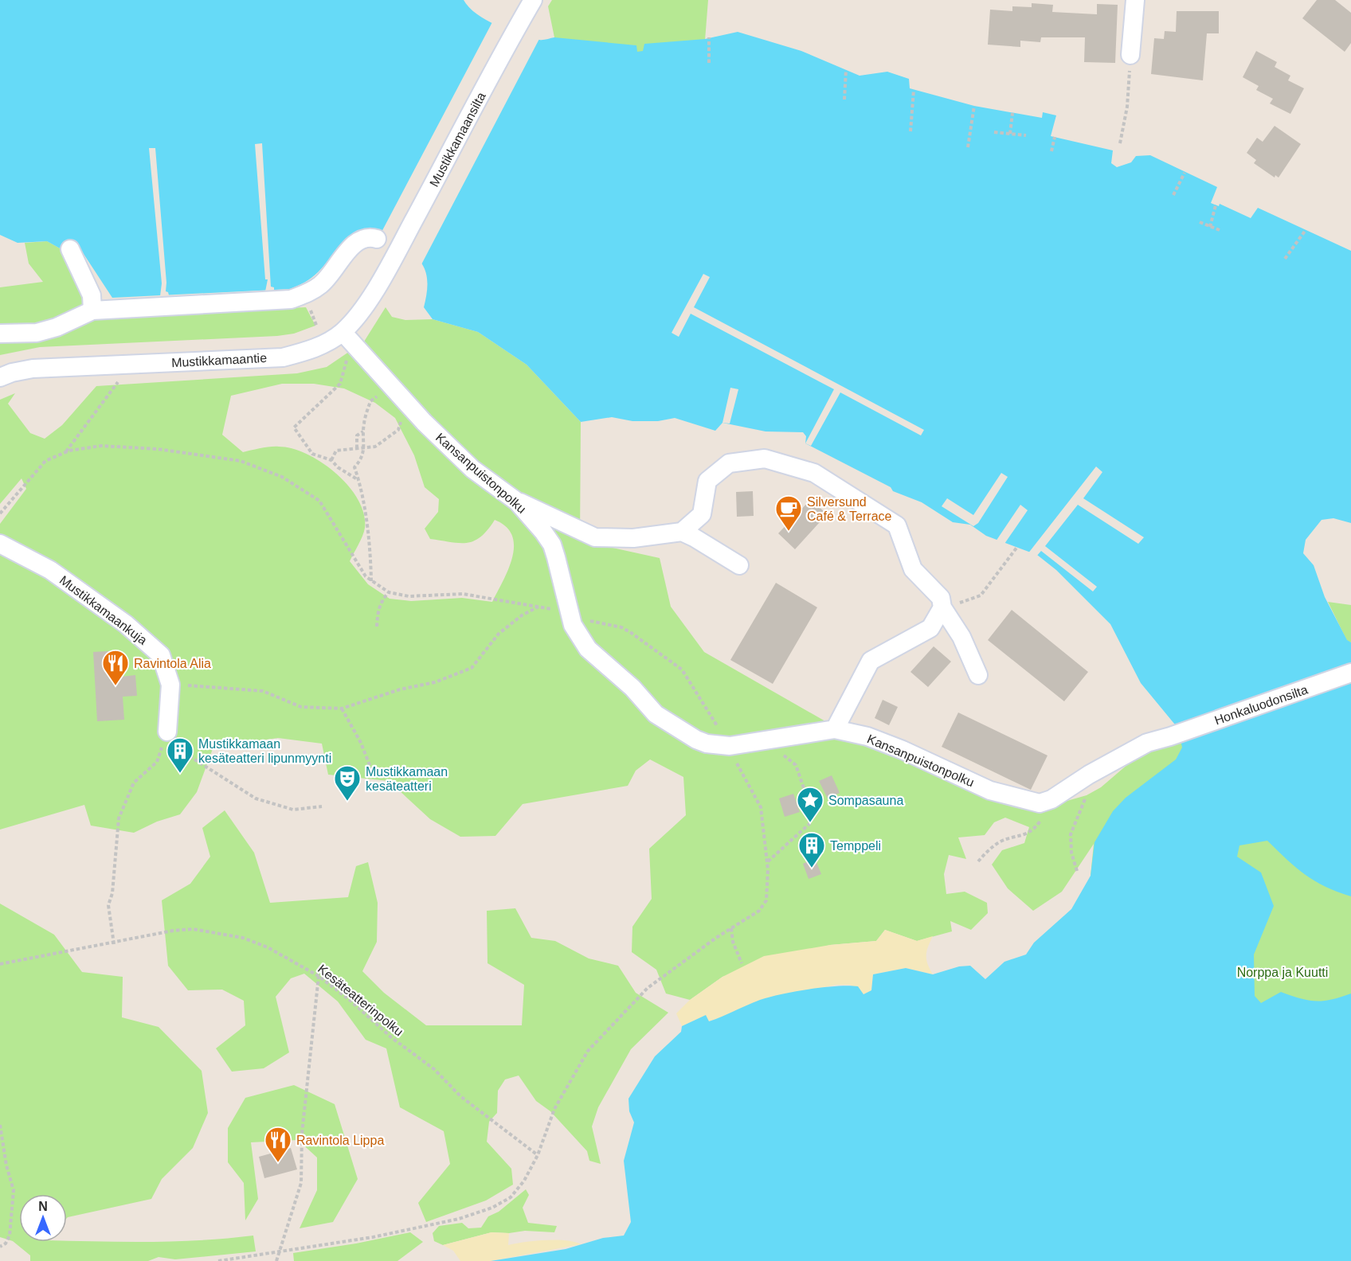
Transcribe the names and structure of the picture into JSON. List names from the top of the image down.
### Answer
{
  "streets": {
    "street": [
      "Mustikkamaansilta",
      "Mustikkamaantie",
      "Kansanpuistonpolku",
      "Mustikkamaankuja",
      "Honkaluodonsilta"
    ],
    "path": ["Kesäteatterinpolku"]
  },
  "crossings": [
    ["Mustikkamaansilta", "Mustikkamaantie"],
    ["Mustikkamaantie", "Kansanpuistonpolku"],
    ["Kansanpuistonpolku", "Honkaluodonsilta"]
  ],
  "parks": ["Norppa ja Kuutti"],
  "places": {
    "cafe": ["Silversund Café & Terrace"],
    "restaurant": ["Ravintola Alia", "Ravintola Lippa"],
    "building": ["Mustikkamaan kesäteatteri lipunmyynti", "Temppeli"],
    "theatre": ["Mustikkamaan kesäteatteri"],
    "place": ["Sompasauna"]
  },
  "north": "top"
}
